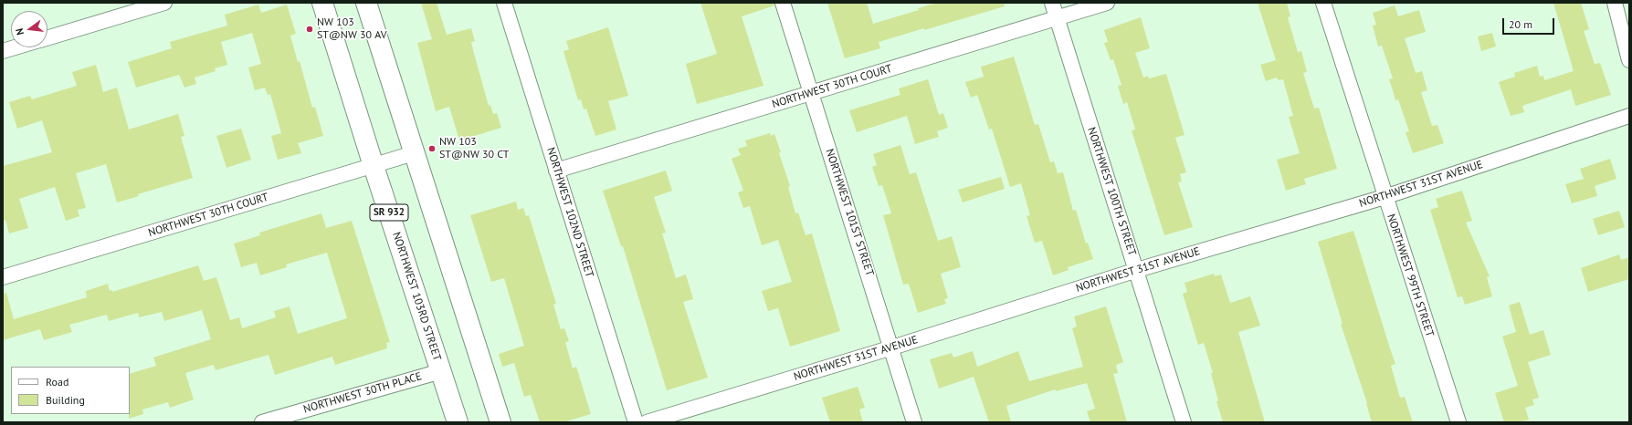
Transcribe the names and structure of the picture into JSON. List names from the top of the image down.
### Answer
{
  "streets": {
    "main road": ["SR 932", "NORTHWEST 103RD STREET"],
    "street": [
      "NORTHWEST 30TH COURT",
      "NORTHWEST 31ST AVENUE",
      "NORTHWEST 100TH STREET",
      "NORTHWEST 102ND STREET",
      "NORTHWEST 101ST STREET",
      "NORTHWEST 99TH STREET",
      "NORTHWEST 30TH PLACE"
    ]
  },
  "crossings": [
    ["NORTHWEST 30TH COURT", "NORTHWEST 100TH STREET"],
    ["NORTHWEST 30TH COURT", "NORTHWEST 102ND STREET"],
    ["NORTHWEST 30TH COURT", "NORTHWEST 101ST STREET"],
    ["NORTHWEST 30TH COURT", "NORTHWEST 103RD STREET"],
    ["NORTHWEST 31ST AVENUE", "NORTHWEST 100TH STREET"],
    ["NORTHWEST 31ST AVENUE", "NORTHWEST 101ST STREET"],
    ["NORTHWEST 31ST AVENUE", "NORTHWEST 99TH STREET"],
    ["NORTHWEST 103RD STREET", "NORTHWEST 30TH PLACE"]
  ],
  "places": ["NW 103 ST@NW 30 AV", "NW 103 ST@NW 30 CT"],
  "legend": ["Road", "Building"],
  "scale_bar": "20 m",
  "north": "left"
}
